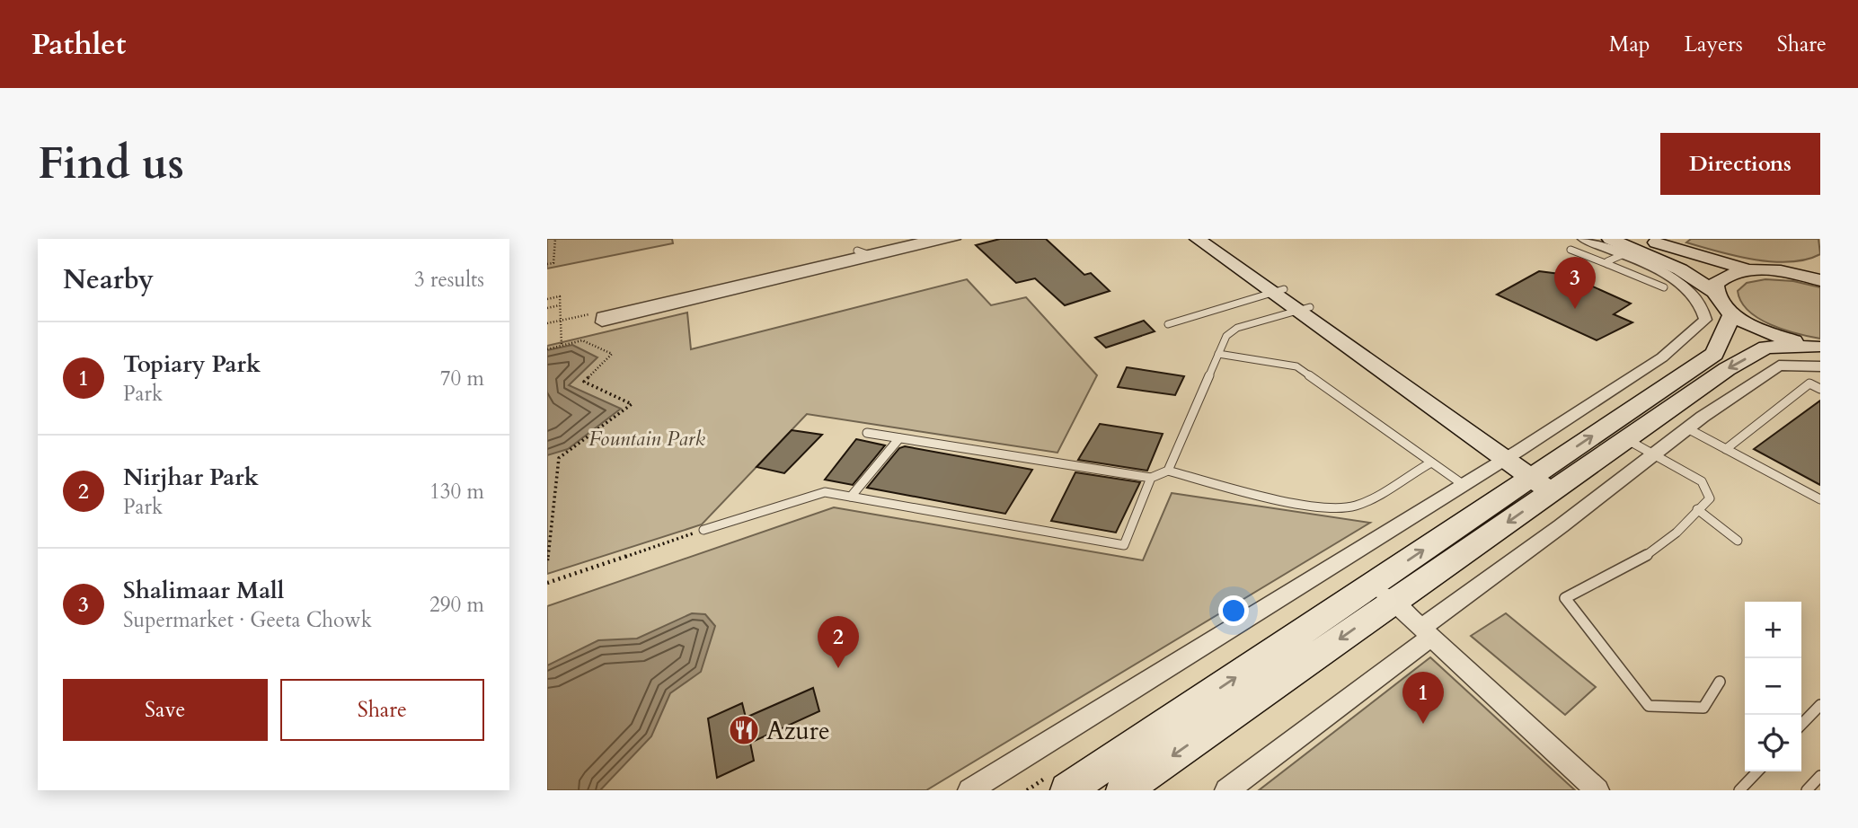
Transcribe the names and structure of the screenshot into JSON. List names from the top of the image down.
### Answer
{
  "parks": ["Fountain Park"],
  "places": {
    "restaurant": ["Azure"]
  },
  "page": {
    "header": "Pathlet",
    "nav": ["Map", "Layers", "Share"],
    "buttons": [
      "Directions",
      ["Save", "Share"]
    ],
    "title": "Find us",
    "heading": ["Nearby", "3 results"],
    "pins": ["3", "2", "1"],
    "list": [
      {
        "mark": "1",
        "name": "Topiary Park",
        "note": "Park",
        "value": "70 m"
      },
      {
        "mark": "2",
        "name": "Nirjhar Park",
        "note": "Park",
        "value": "130 m"
      },
      {
        "mark": "3",
        "name": "Shalimaar Mall",
        "note": "Supermarket · Geeta Chowk",
        "value": "290 m"
      }
    ],
    "map_buttons": ["+", "−"]
  }
}
